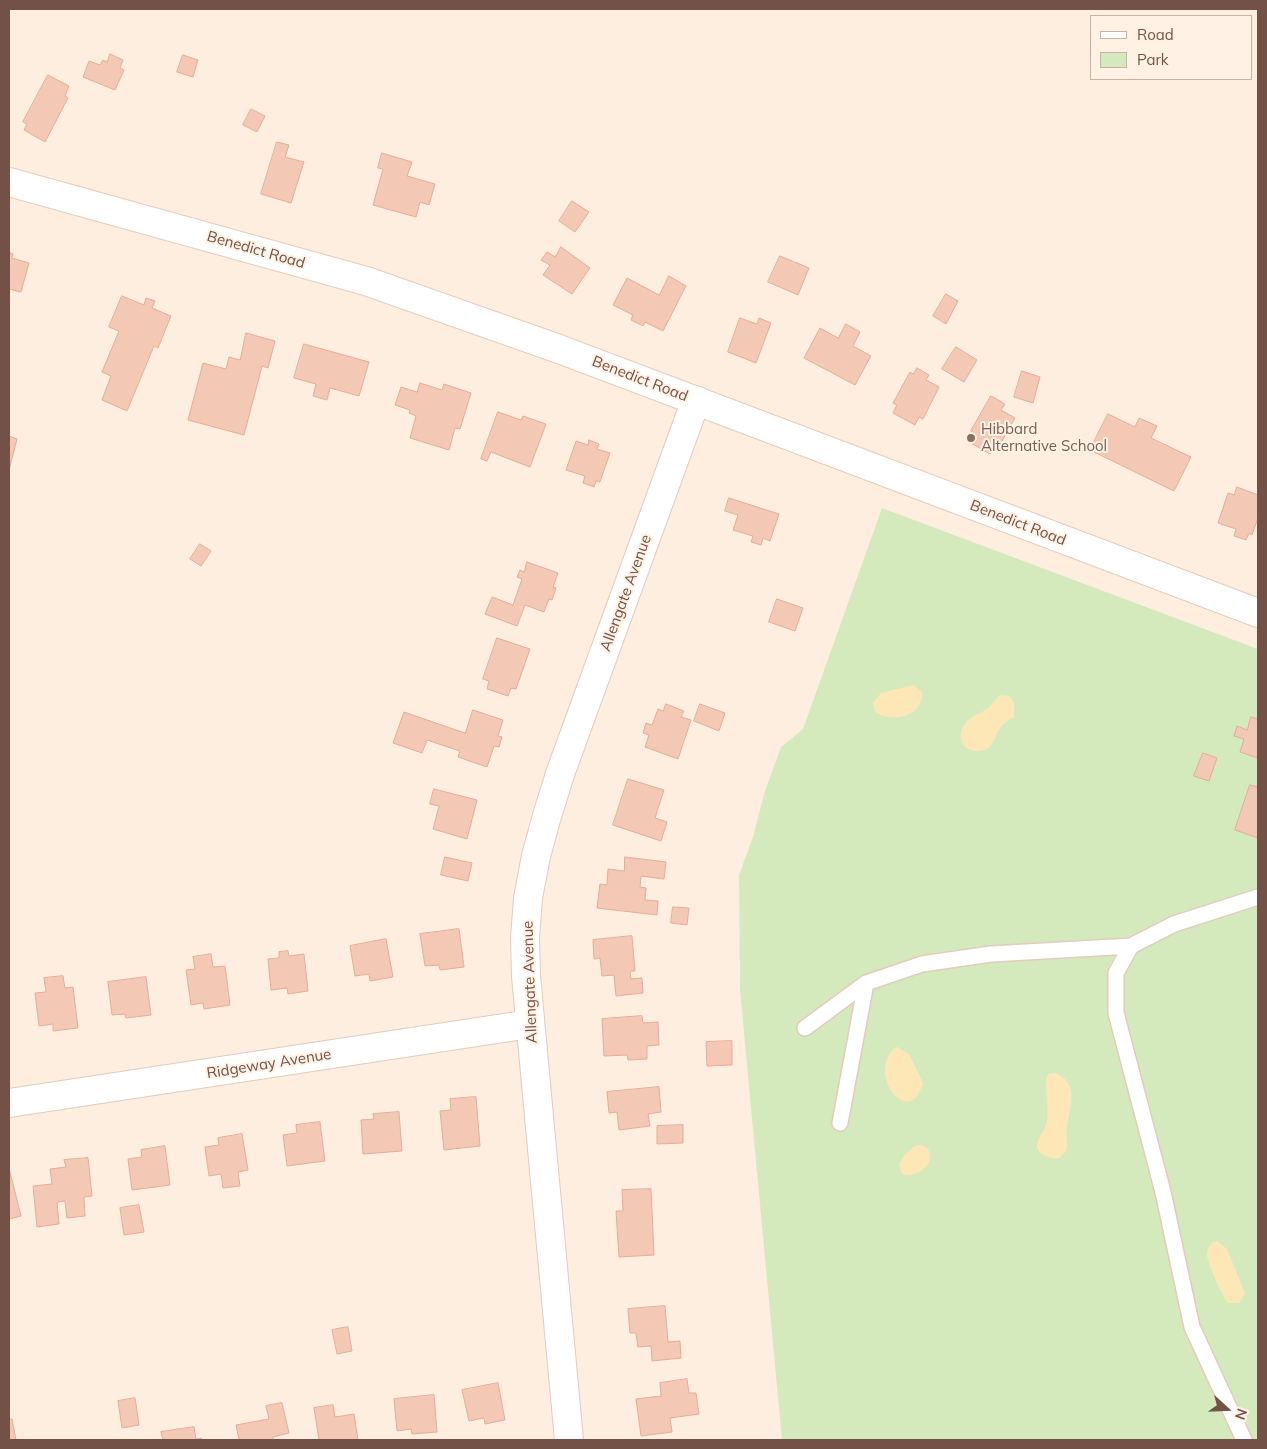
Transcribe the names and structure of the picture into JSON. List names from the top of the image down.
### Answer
{
  "streets": {
    "street": ["Benedict Road", "Allengate Avenue", "Ridgeway Avenue"]
  },
  "crossings": [
    ["Benedict Road", "Allengate Avenue"],
    ["Allengate Avenue", "Ridgeway Avenue"]
  ],
  "places": ["Hibbard Alternative School"],
  "legend": ["Road", "Park"],
  "north": "right"
}
